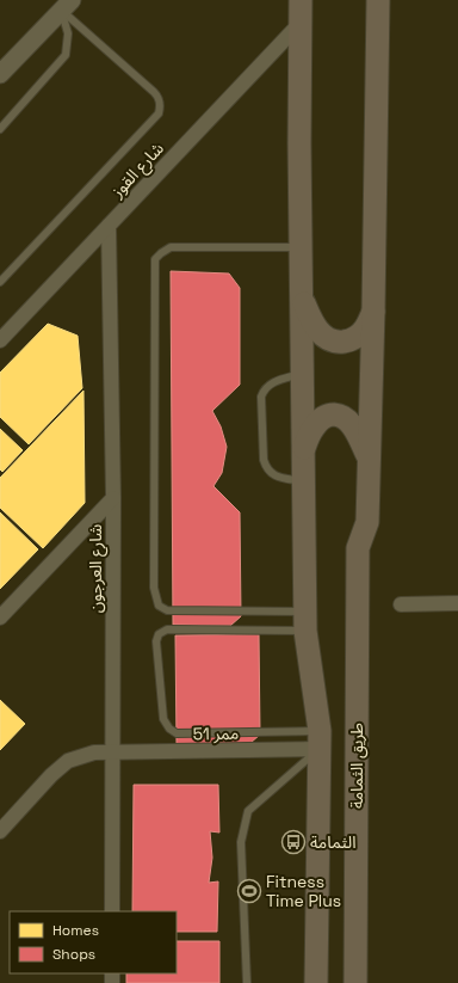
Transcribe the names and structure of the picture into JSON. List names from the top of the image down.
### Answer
{
  "streets": {
    "main road": ["طريق الثمامة"],
    "street": ["شارع القوز", "شارع العرجون", "ممر 51"]
  },
  "crossings": [
    ["شارع القوز", "شارع العرجون"],
    ["شارع العرجون", "ممر 51"]
  ],
  "places": {
    "bus stop": ["الثمامة"],
    "sports": ["Fitness Time Plus"]
  },
  "legend": ["Homes", "Shops"]
}
